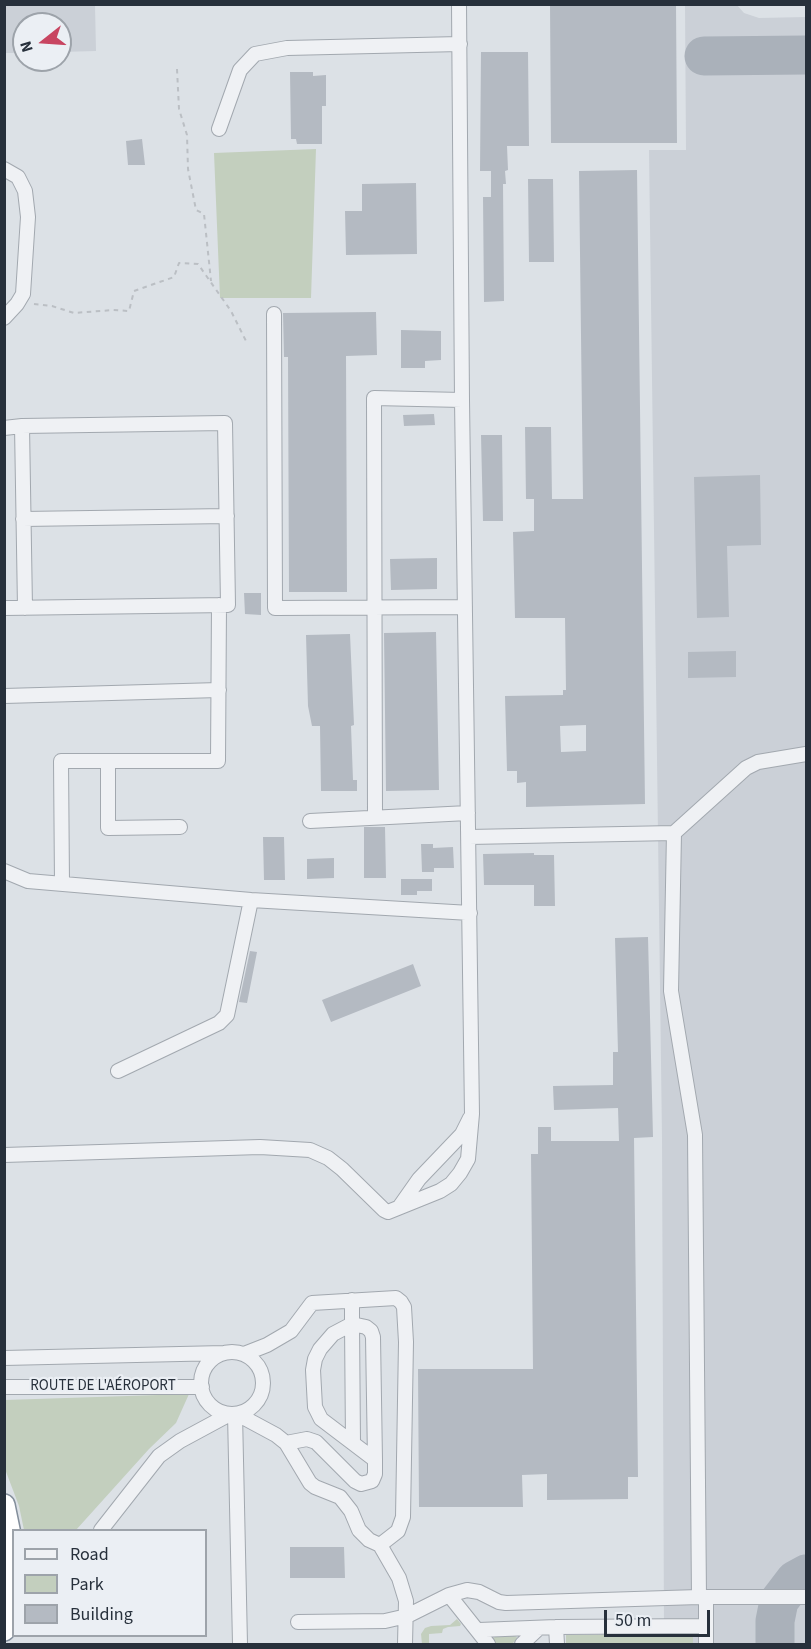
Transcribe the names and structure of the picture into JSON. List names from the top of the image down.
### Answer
{
  "streets": {
    "street": ["ROUTE DE L'AÉROPORT"]
  },
  "legend": ["Road", "Park", "Building"],
  "scale_bar": "50 m",
  "north": "left"
}
